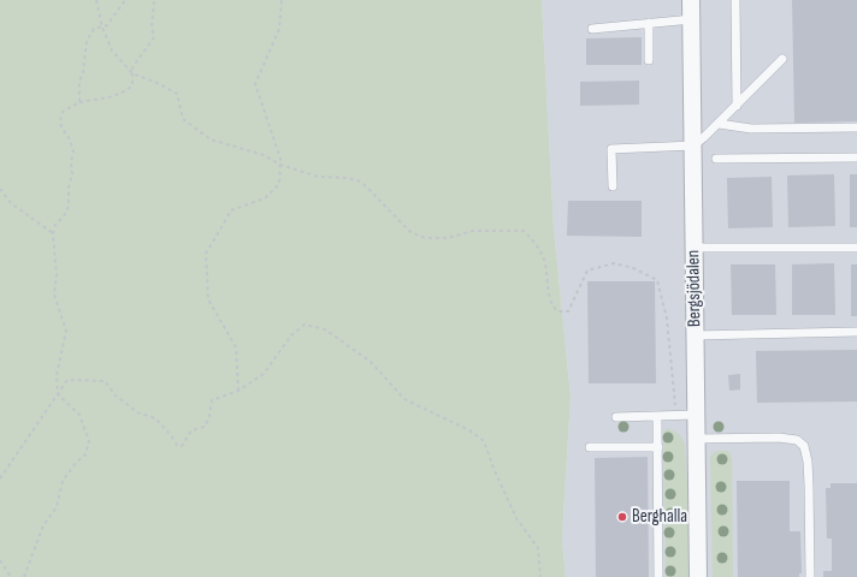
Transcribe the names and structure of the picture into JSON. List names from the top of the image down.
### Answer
{
  "streets": {
    "street": ["Bergsjödalen"]
  },
  "places": ["Berghalla"]
}
